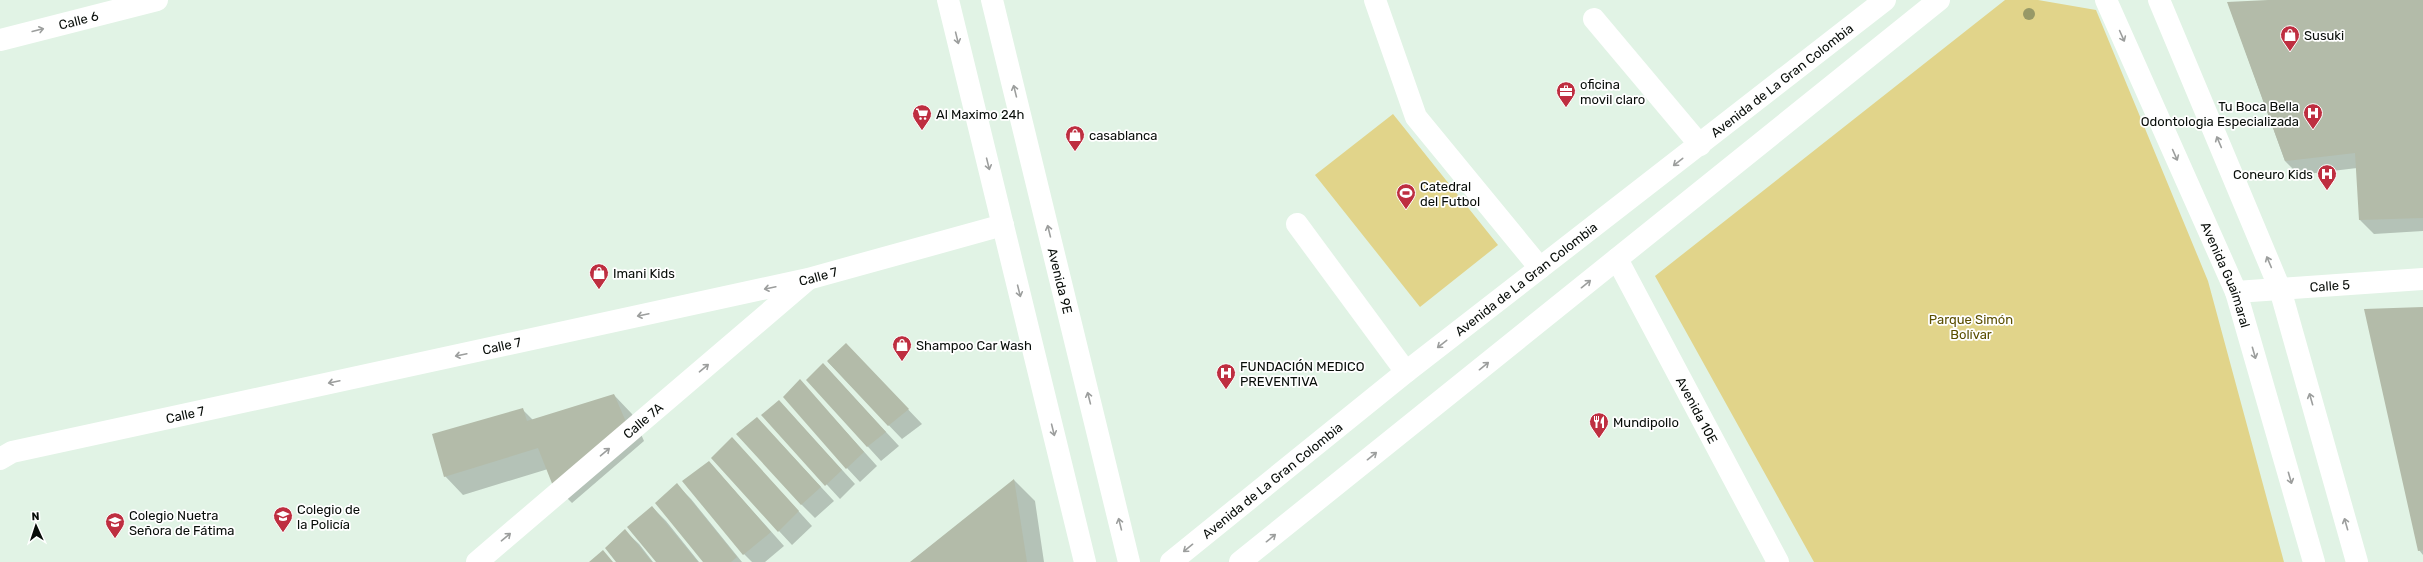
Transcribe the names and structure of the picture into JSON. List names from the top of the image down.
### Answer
{
  "streets": {
    "street": [
      "Calle 6",
      "Avenida de La Gran Colombia",
      "Calle 7",
      "Avenida Guaimaral",
      "Avenida 9E",
      "Calle 5",
      "Avenida 10E",
      "Calle 7A"
    ]
  },
  "crossings": [
    ["Calle 7", "Calle 7A"],
    ["Avenida Guaimaral", "Calle 5"]
  ],
  "one_way": ["Calle 6", "Calle 7", "Calle 7A"],
  "parks": ["Parque Simón Bolívar"],
  "places": {
    "shop": [
      "Susuki",
      "casablanca",
      "Imani Kids",
      "Shampoo Car Wash"
    ],
    "office": ["oficina movil claro"],
    "hospital": ["Tu Boca Bella Odontologia Especializada", "Coneuro Kids", "FUNDACIÓN MEDICO PREVENTIVA"],
    "supermarket": ["Al Maximo 24h"],
    "sports": ["Catedral del Futbol"],
    "restaurant": ["Mundipollo"],
    "school or university": ["Colegio de la Policía", "Colegio Nuetra Señora de Fátima"]
  },
  "north": "top"
}
